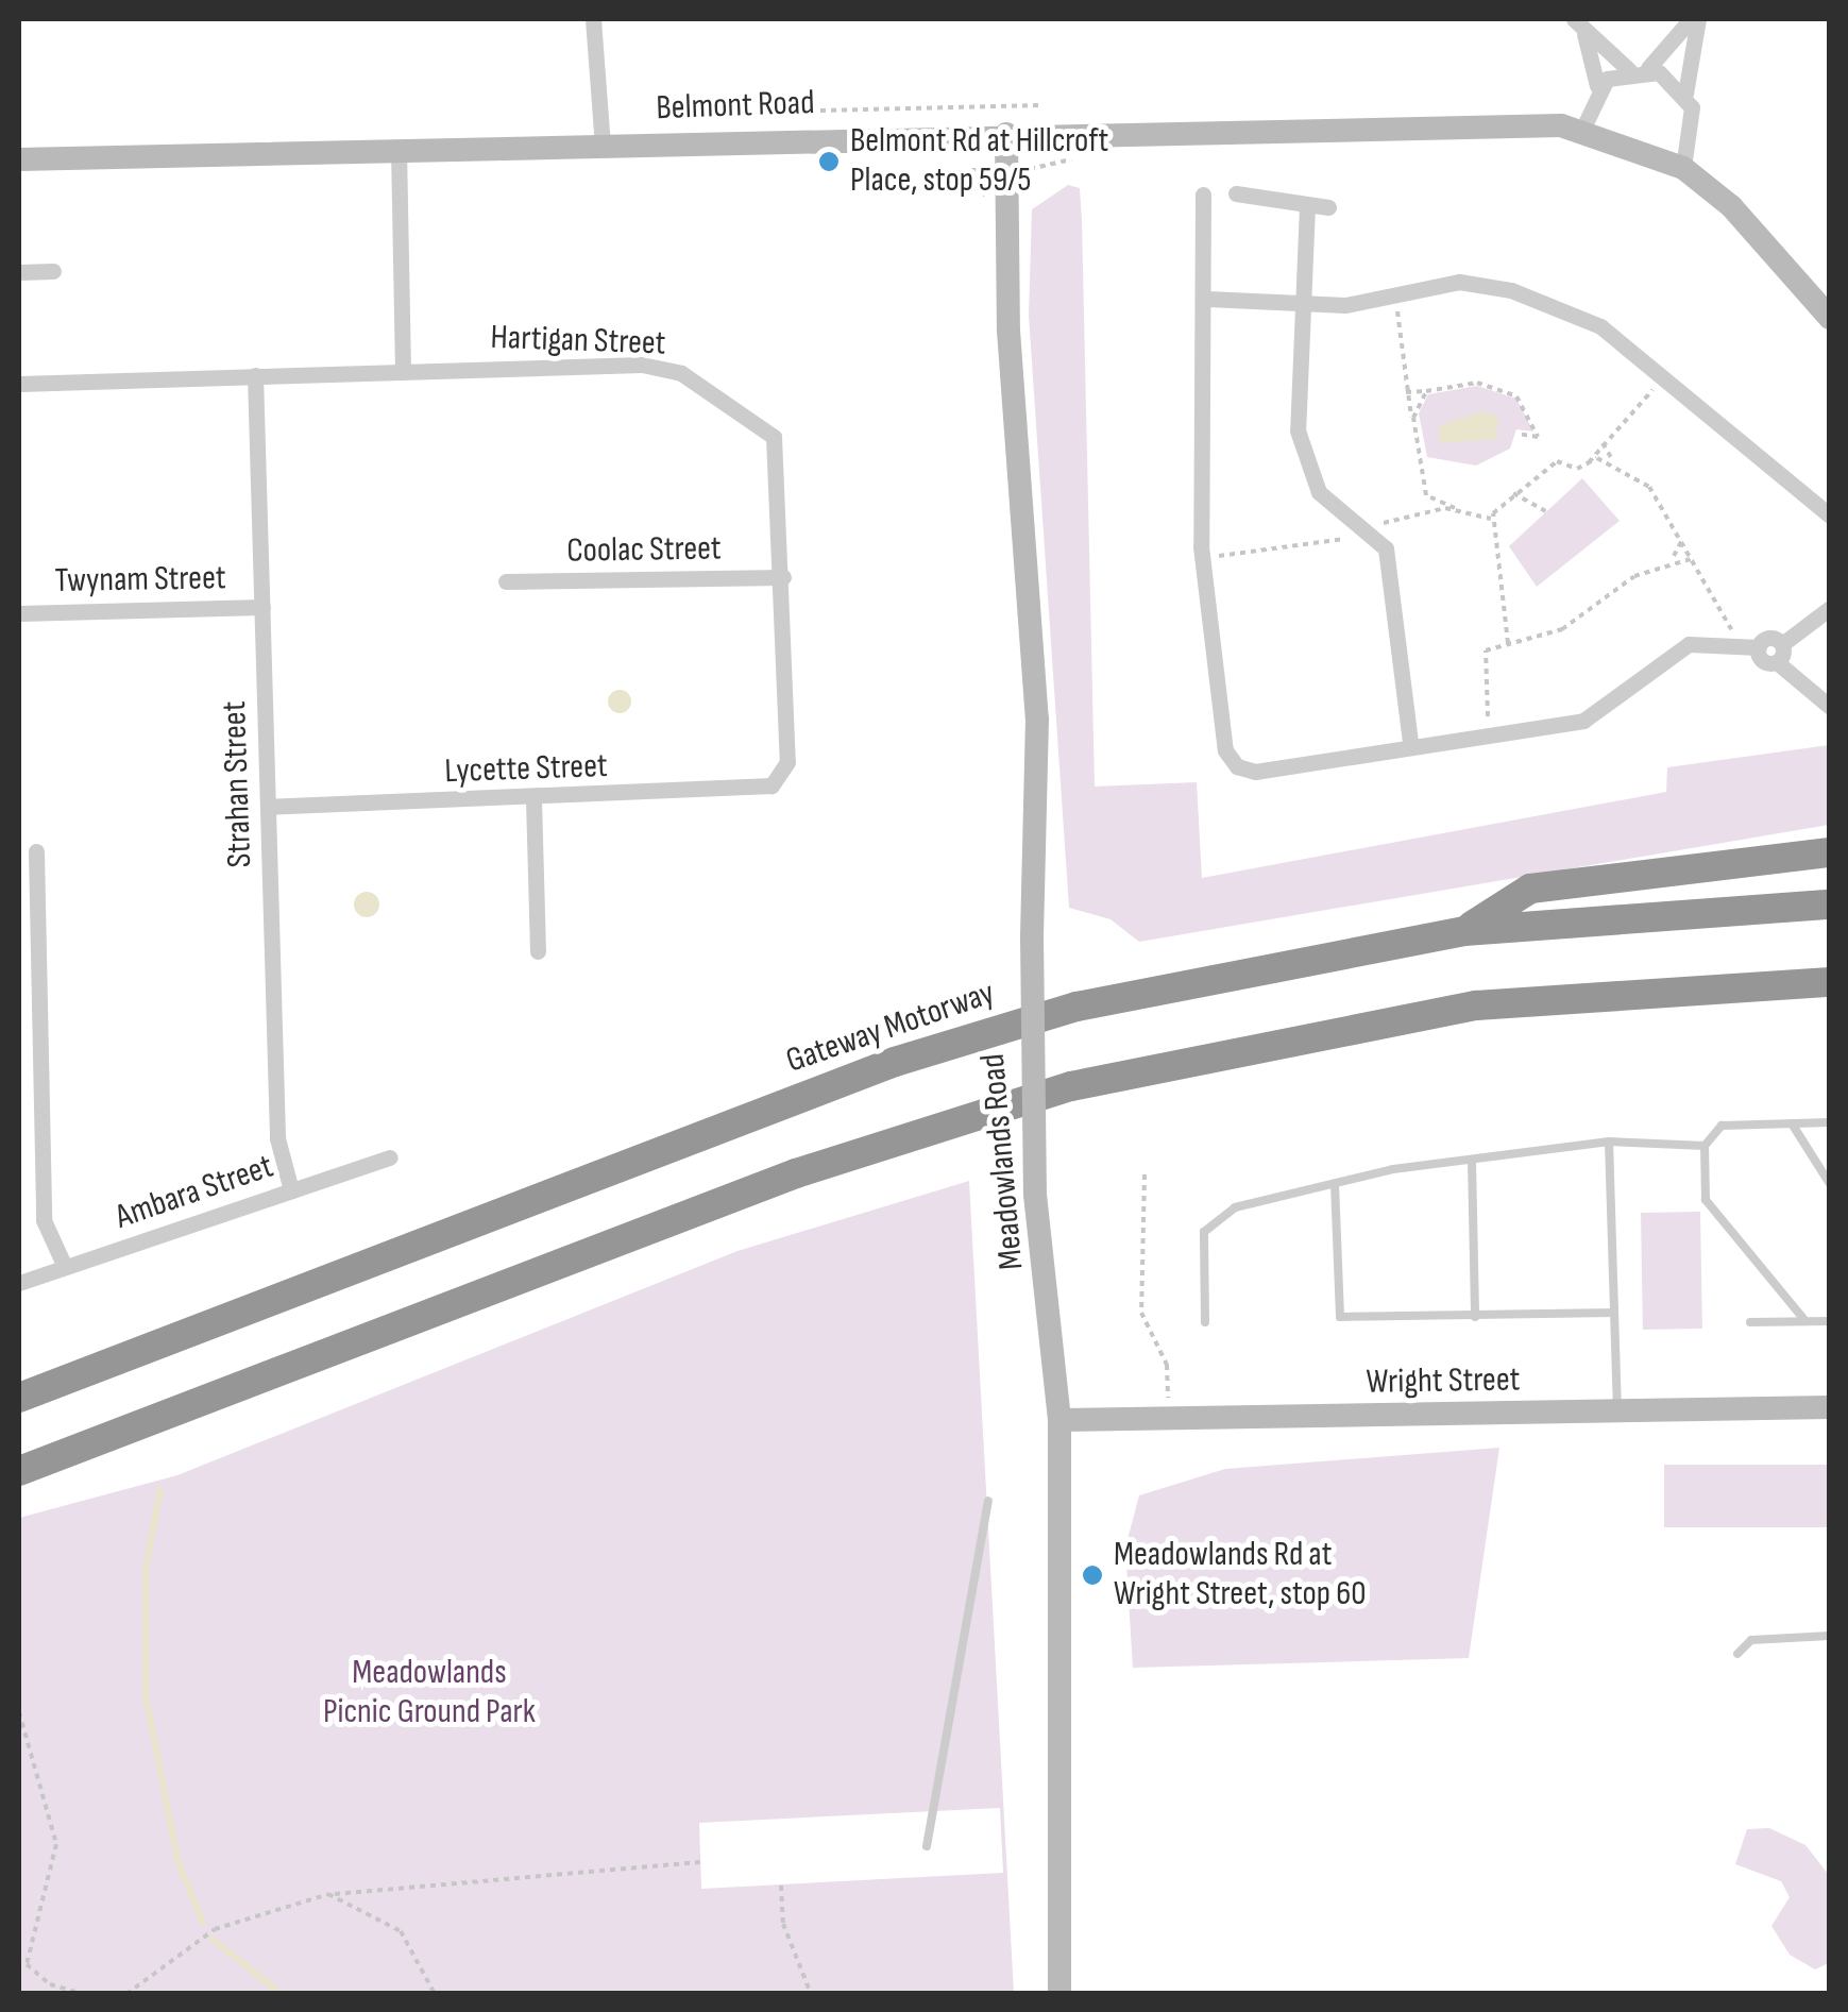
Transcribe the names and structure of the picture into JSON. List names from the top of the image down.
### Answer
{
  "streets": {
    "highway": ["Gateway Motorway"],
    "main road": ["Belmont Road", "Meadowlands Road", "Wright Street"],
    "street": [
      "Hartigan Street",
      "Coolac Street",
      "Twynam Street",
      "Lycette Street",
      "Strahan Street",
      "Ambara Street"
    ]
  },
  "crossings": [
    ["Belmont Road", "Meadowlands Road"],
    ["Hartigan Street", "Coolac Street"],
    ["Hartigan Street", "Lycette Street"],
    ["Hartigan Street", "Strahan Street"],
    ["Twynam Street", "Strahan Street"],
    ["Lycette Street", "Strahan Street"],
    ["Strahan Street", "Ambara Street"],
    ["Meadowlands Road", "Wright Street"]
  ],
  "parks": ["Meadowlands Picnic Ground Park"],
  "places": ["Belmont Rd at Hillcroft Place, stop 59/5", "Meadowlands Rd at Wright Street, stop 60"]
}
